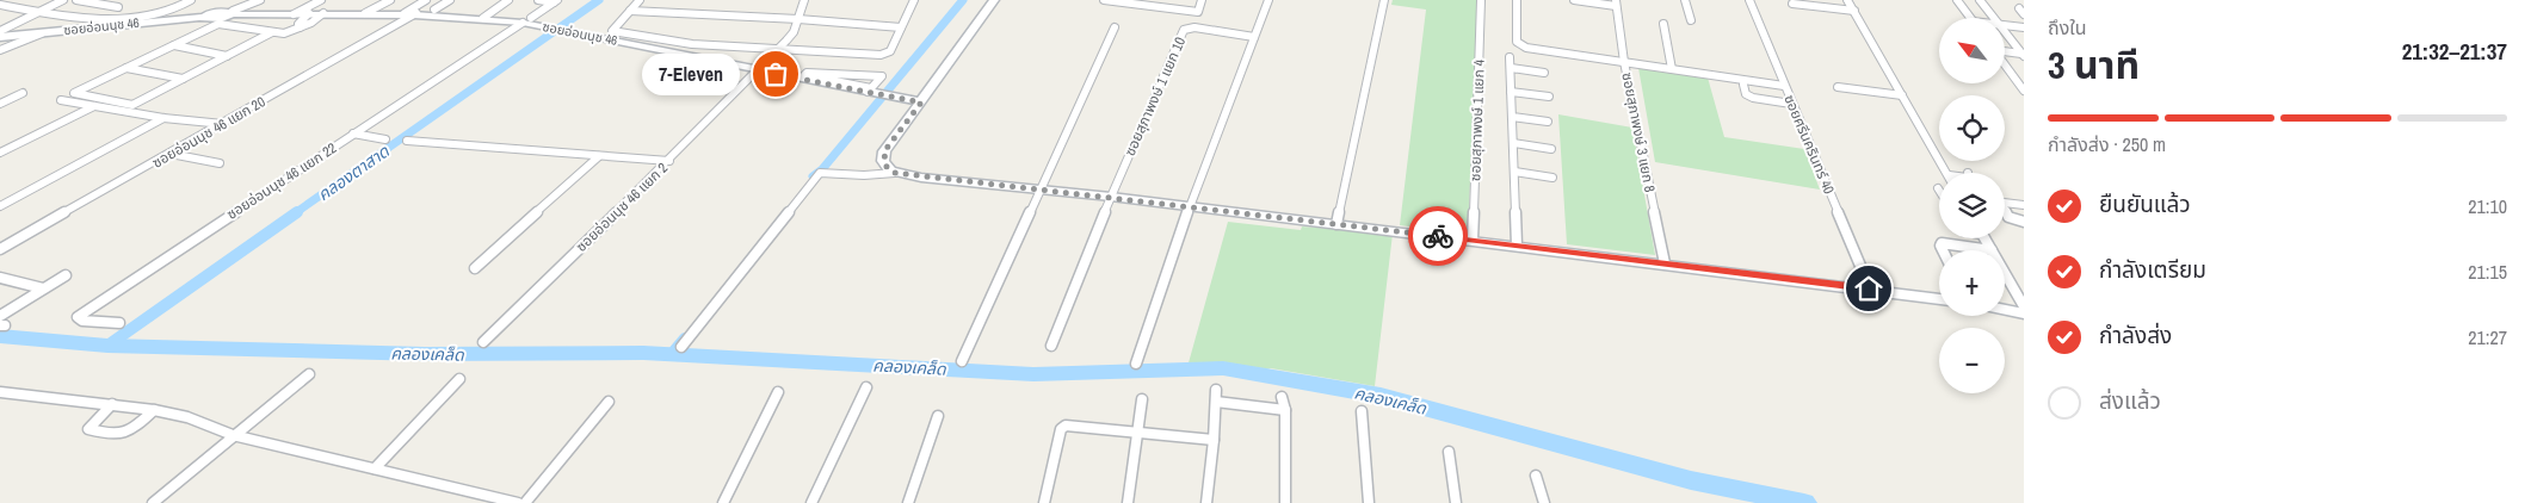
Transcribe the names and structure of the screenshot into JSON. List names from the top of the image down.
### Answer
{
  "streets": {
    "street": [
      "ซอยอ่อนนุช 46",
      "ซอยสุภาพงษ์ 1 แยก 10",
      "ซอยสุภาพงษ์ 1 แยก 4",
      "ซอยอ่อนนุช 46 แยก 20",
      "ซอยสุภาพงษ์ 3 แยก 8",
      "ซอยศรีนครินทร์ 40",
      "ซอยอ่อนนุช 46 แยก 22",
      "ซอยอ่อนนุช 46 แยก 2"
    ]
  },
  "crossings": [
    ["ซอยอ่อนนุช 46", "ซอยอ่อนนุช 46 แยก 20"],
    ["ซอยอ่อนนุช 46", "ซอยอ่อนนุช 46 แยก 22"],
    ["ซอยอ่อนนุช 46", "ซอยอ่อนนุช 46 แยก 2"]
  ],
  "water": ["คลองตาสาด", "คลองเคล็ด"],
  "places": ["7-Eleven"],
  "north": "top left",
  "page": {
    "heading": ["3 นาที", "ถึงใน", "21:32–21:37"],
    "map_buttons": ["+", "−"],
    "bubble": "7-Eleven",
    "bar": "กำลังส่ง · 250 m",
    "list": [
      ["ยืนยันแล้ว", "21:10"],
      ["กำลังเตรียม", "21:15"],
      ["กำลังส่ง", "21:27"],
      "ส่งแล้ว"
    ]
  }
}
